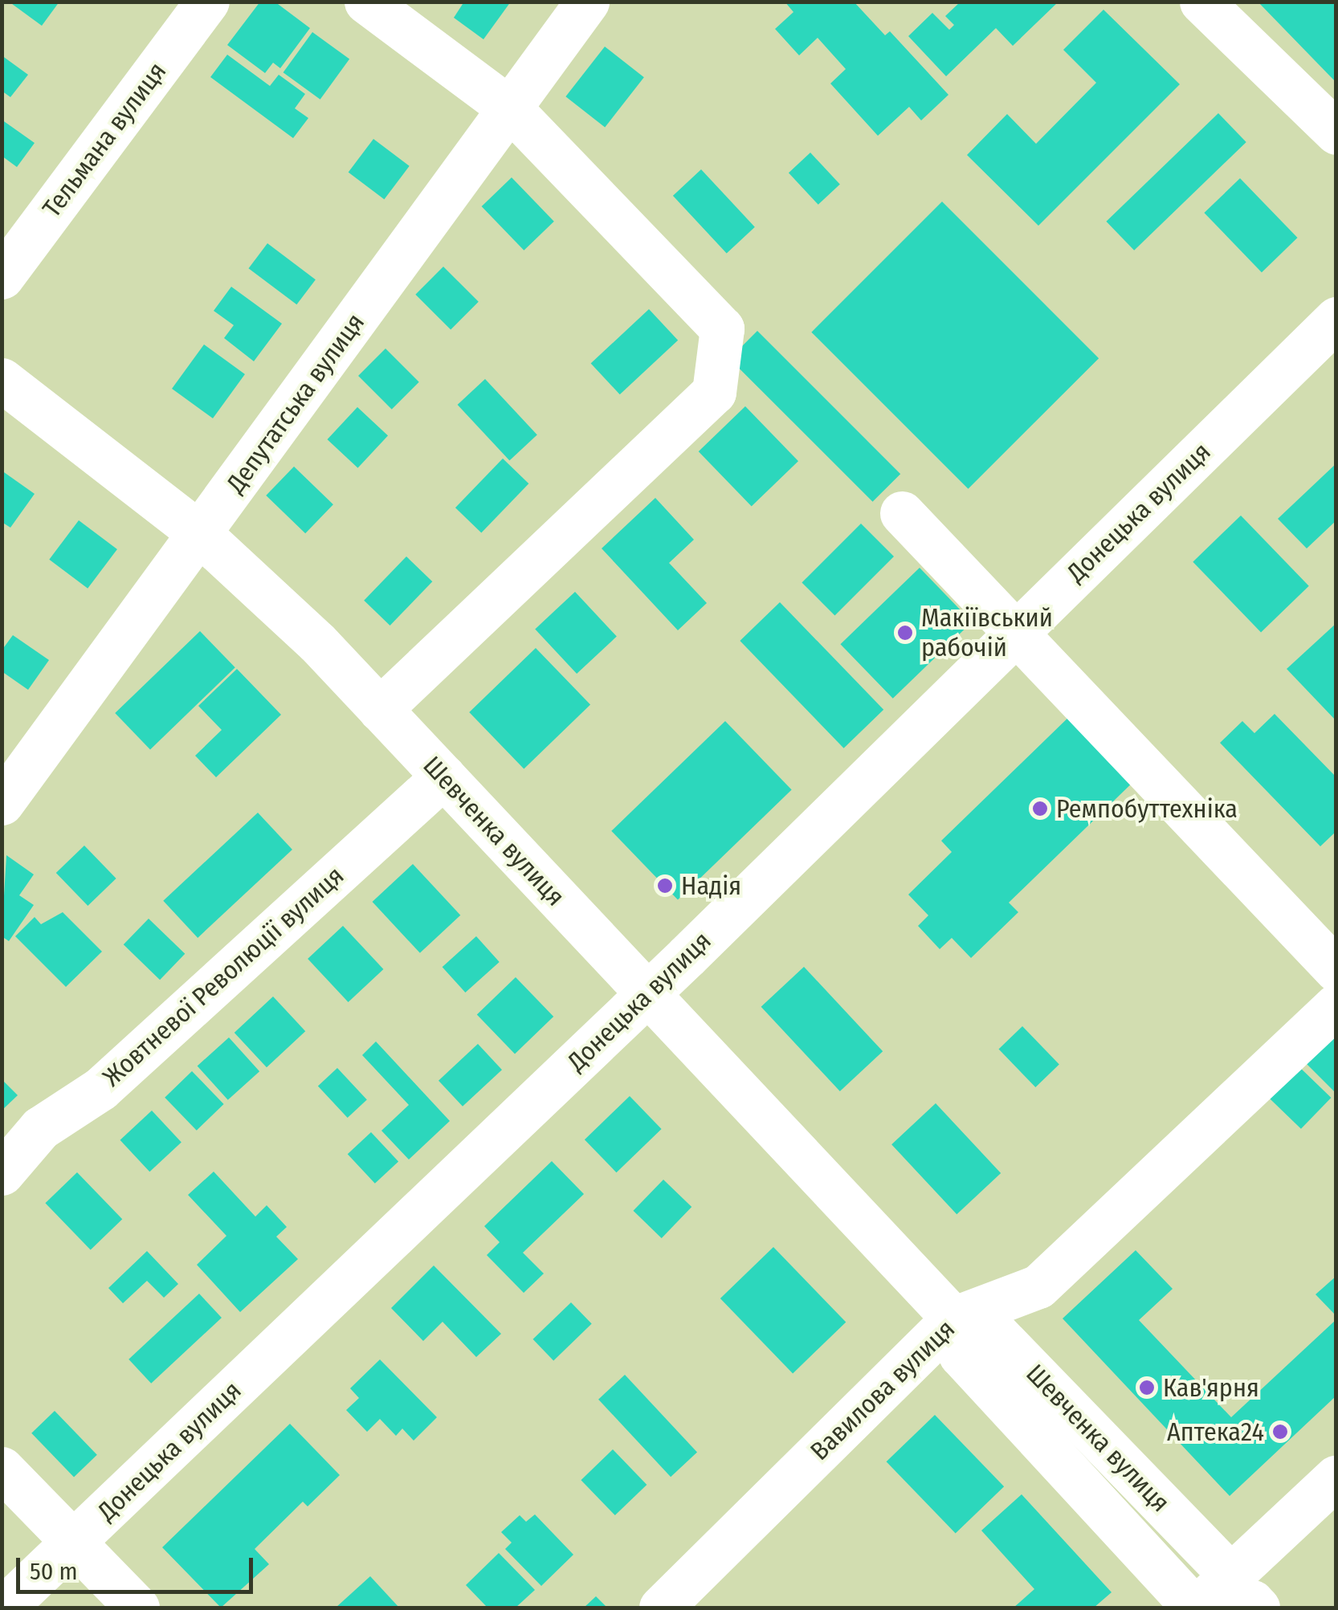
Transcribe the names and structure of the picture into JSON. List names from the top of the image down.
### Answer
{
  "streets": {
    "street": [
      "Тельмана вулиця",
      "Депутатська вулиця",
      "Донецька вулиця",
      "Шевченка вулиця",
      "Жовтневої Революції вулиця",
      "Вавилова вулиця"
    ]
  },
  "crossings": [
    ["Депутатська вулиця", "Шевченка вулиця"],
    ["Донецька вулиця", "Шевченка вулиця"],
    ["Шевченка вулиця", "Жовтневої Революції вулиця"],
    ["Шевченка вулиця", "Вавилова вулиця"]
  ],
  "places": [
    "Макіївський рабочій",
    "Ремпобуттехніка",
    "Надія",
    "Кав'ярня",
    "Аптека24"
  ],
  "scale_bar": "50 m"
}
